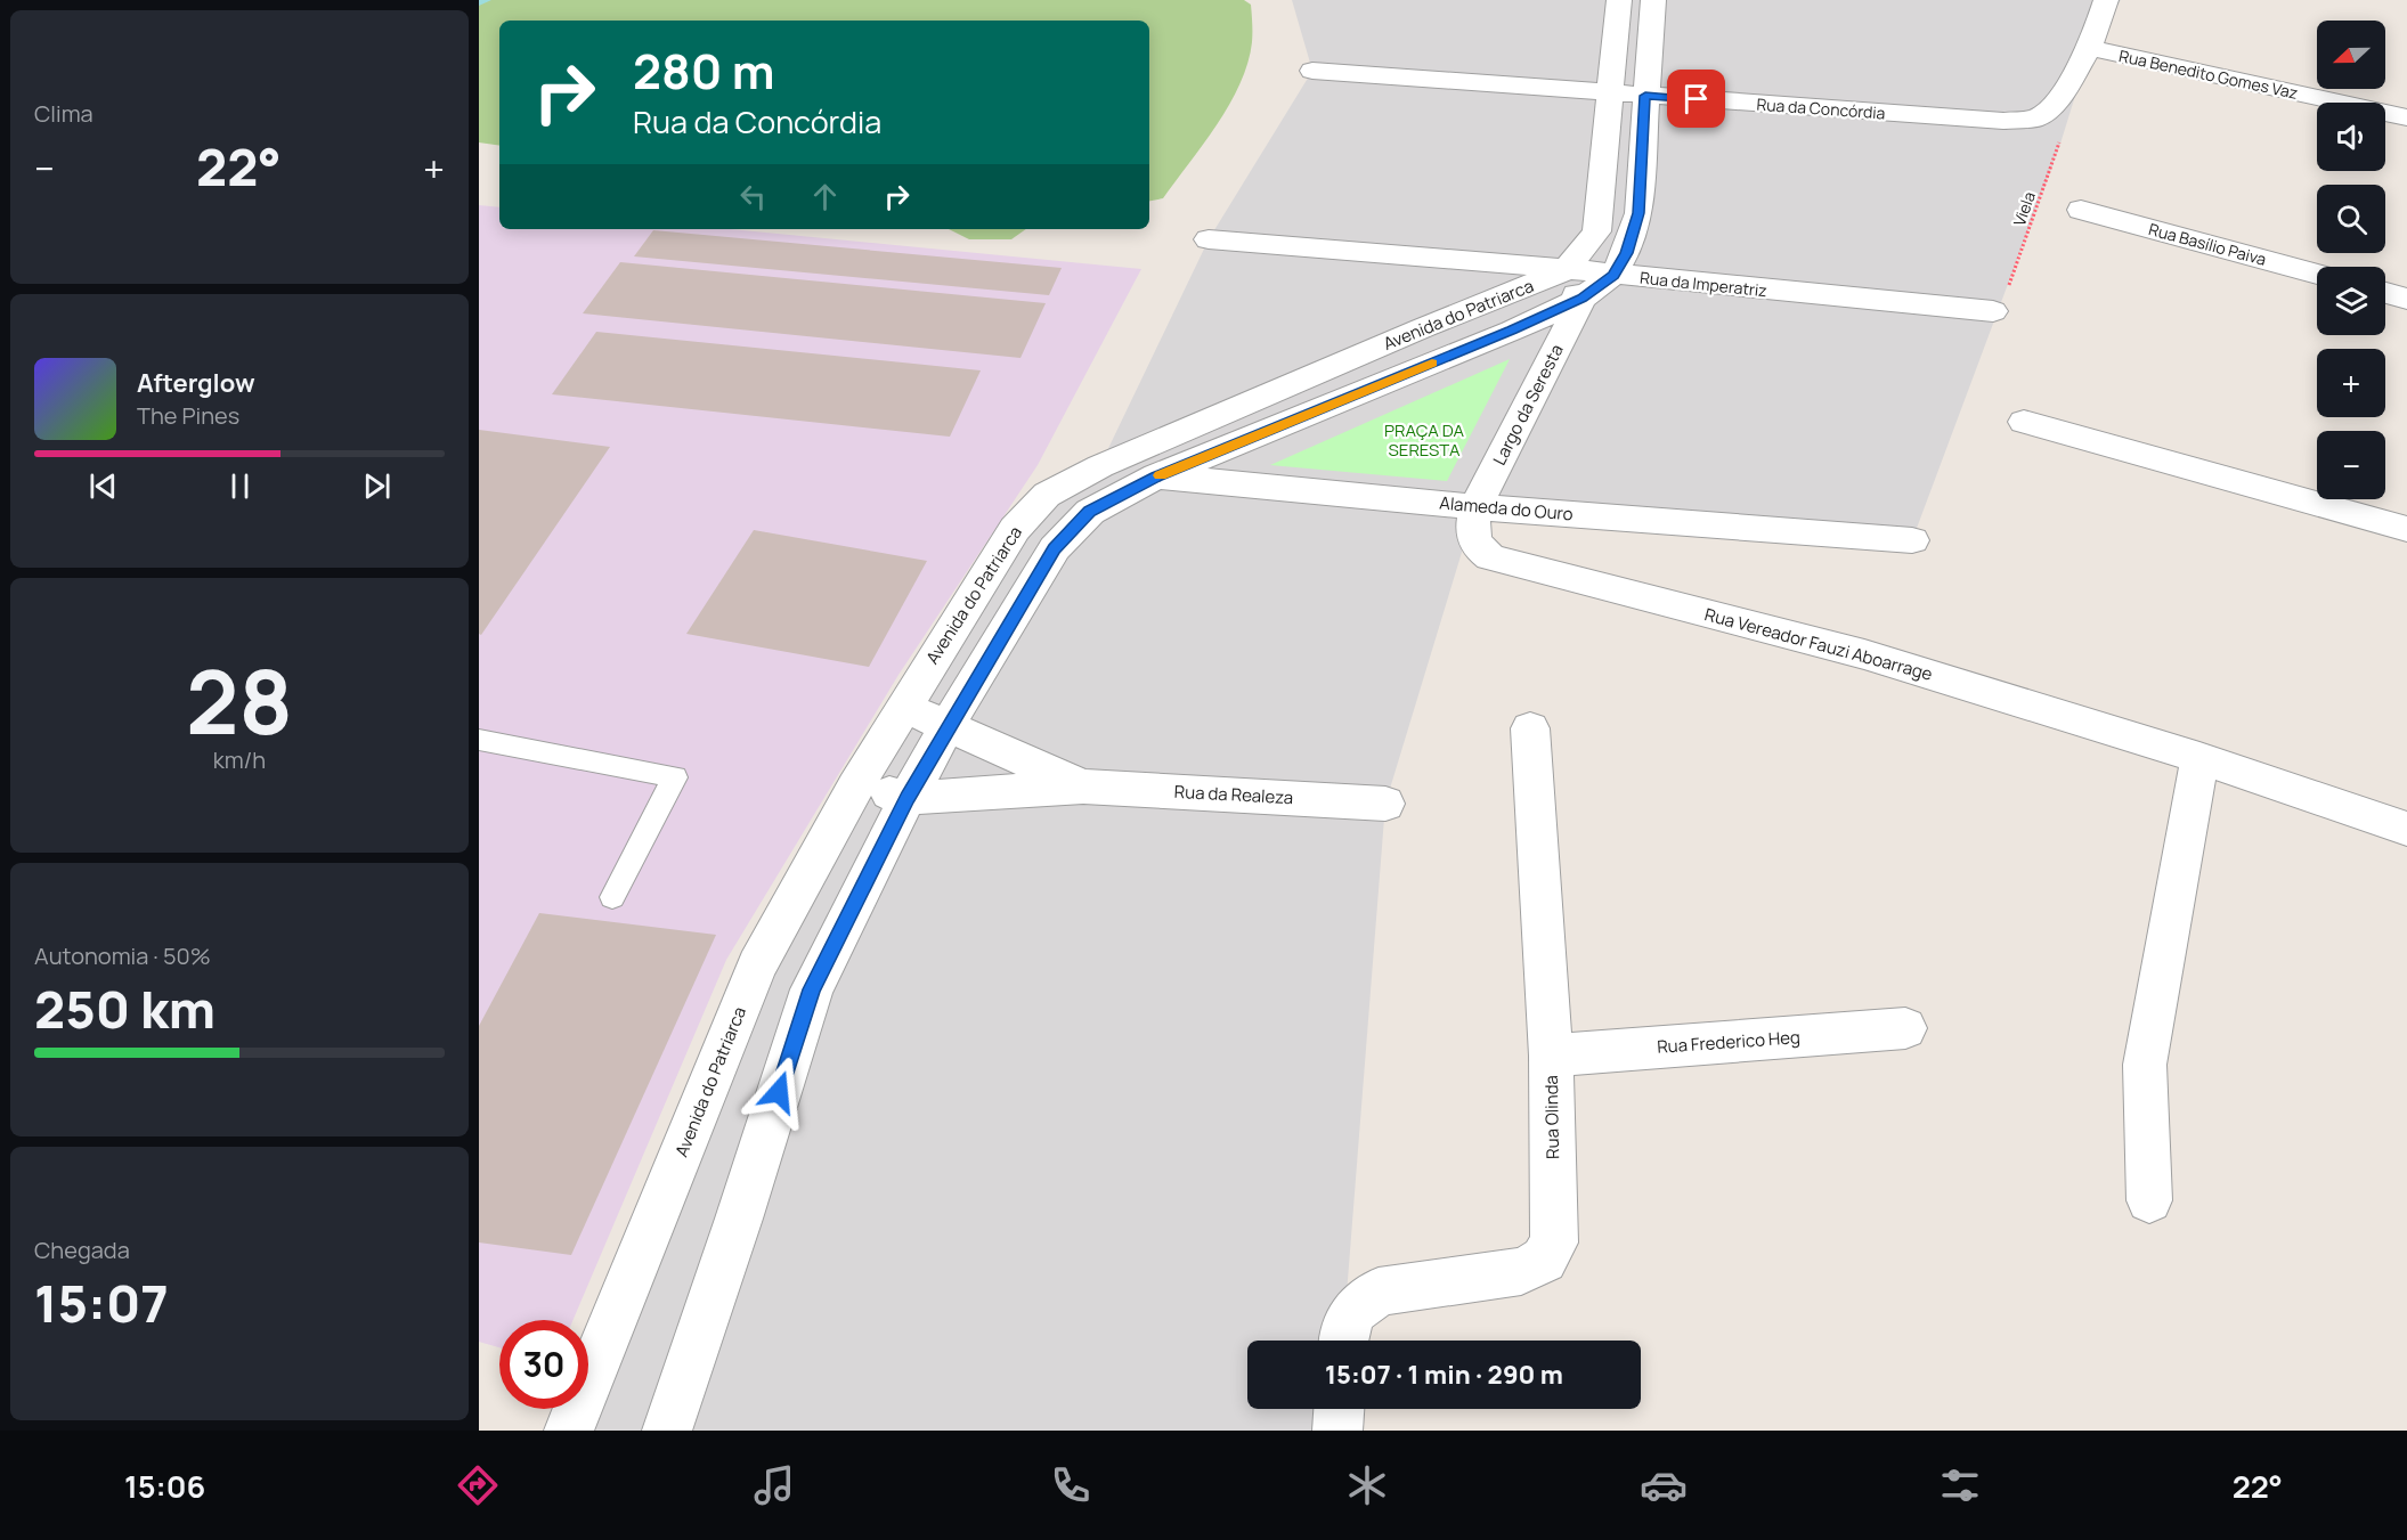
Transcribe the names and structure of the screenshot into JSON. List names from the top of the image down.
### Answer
{
  "streets": {
    "street": [
      "Rua Benedito Gomes Vaz",
      "Rua da Concórdia",
      "Rua Basílio Paiva",
      "Rua da Imperatriz",
      "Avenida do Patriarca",
      "Largo da Seresta",
      "Alameda do Ouro",
      "Rua Vereador Fauzi Aboarrage",
      "Rua da Realeza",
      "Rua Frederico Heg",
      "Rua Olinda"
    ],
    "path": ["Viela"]
  },
  "crossings": [
    ["Rua da Concórdia", "Viela"],
    ["Rua da Concórdia", "Avenida do Patriarca"],
    ["Viela", "Rua da Imperatriz"],
    ["Rua da Imperatriz", "Avenida do Patriarca"],
    ["Avenida do Patriarca", "Largo da Seresta"],
    ["Avenida do Patriarca", "Alameda do Ouro"],
    ["Avenida do Patriarca", "Rua da Realeza"],
    ["Largo da Seresta", "Alameda do Ouro"],
    ["Largo da Seresta", "Rua Vereador Fauzi Aboarrage"],
    ["Alameda do Ouro", "Rua Vereador Fauzi Aboarrage"],
    ["Rua Frederico Heg", "Rua Olinda"]
  ],
  "parks": ["PRAÇA DA SERESTA"],
  "north": "left",
  "page": {
    "tile": [
      "Clima",
      ["28", "km/h"],
      ["Autonomia · 50%", "250 km"],
      ["Chegada", "15:07"]
    ],
    "map_buttons": ["+", "−"],
    "turn": ["280 m", "Rua da Concórdia"],
    "heat": ["−", "22°", "+"],
    "song": ["Afterglow", "The Pines"],
    "limit": "30",
    "trip": "15:07 · 1 min · 290 m",
    "tabs": ["15:06", "22°"]
  }
}
